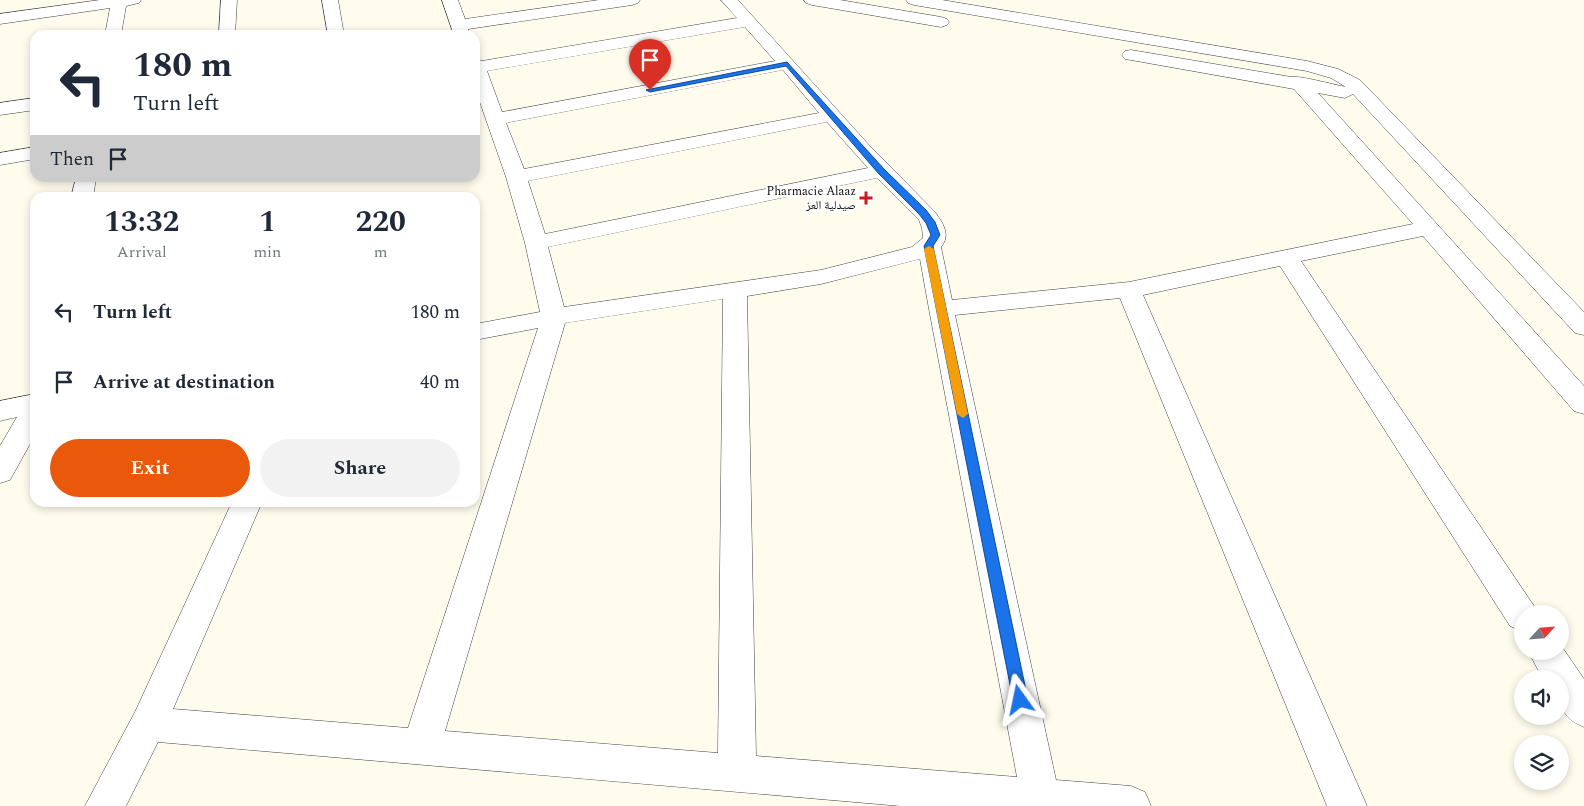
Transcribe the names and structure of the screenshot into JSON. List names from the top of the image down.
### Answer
{
  "places": {
    "health": ["Pharmacie Alaaz صيدلية العز"]
  },
  "north": "top right",
  "page": {
    "turn": ["180 m", "Turn left"],
    "then": "Then",
    "eta": [
      "13:32",
      "Arrival",
      "1",
      "min",
      "220",
      "m"
    ],
    "list": [
      {
        "name": "Turn left",
        "value": "180 m"
      },
      {
        "name": "Arrive at destination",
        "value": "40 m"
      }
    ],
    "buttons": ["Exit", "Share"]
  }
}
